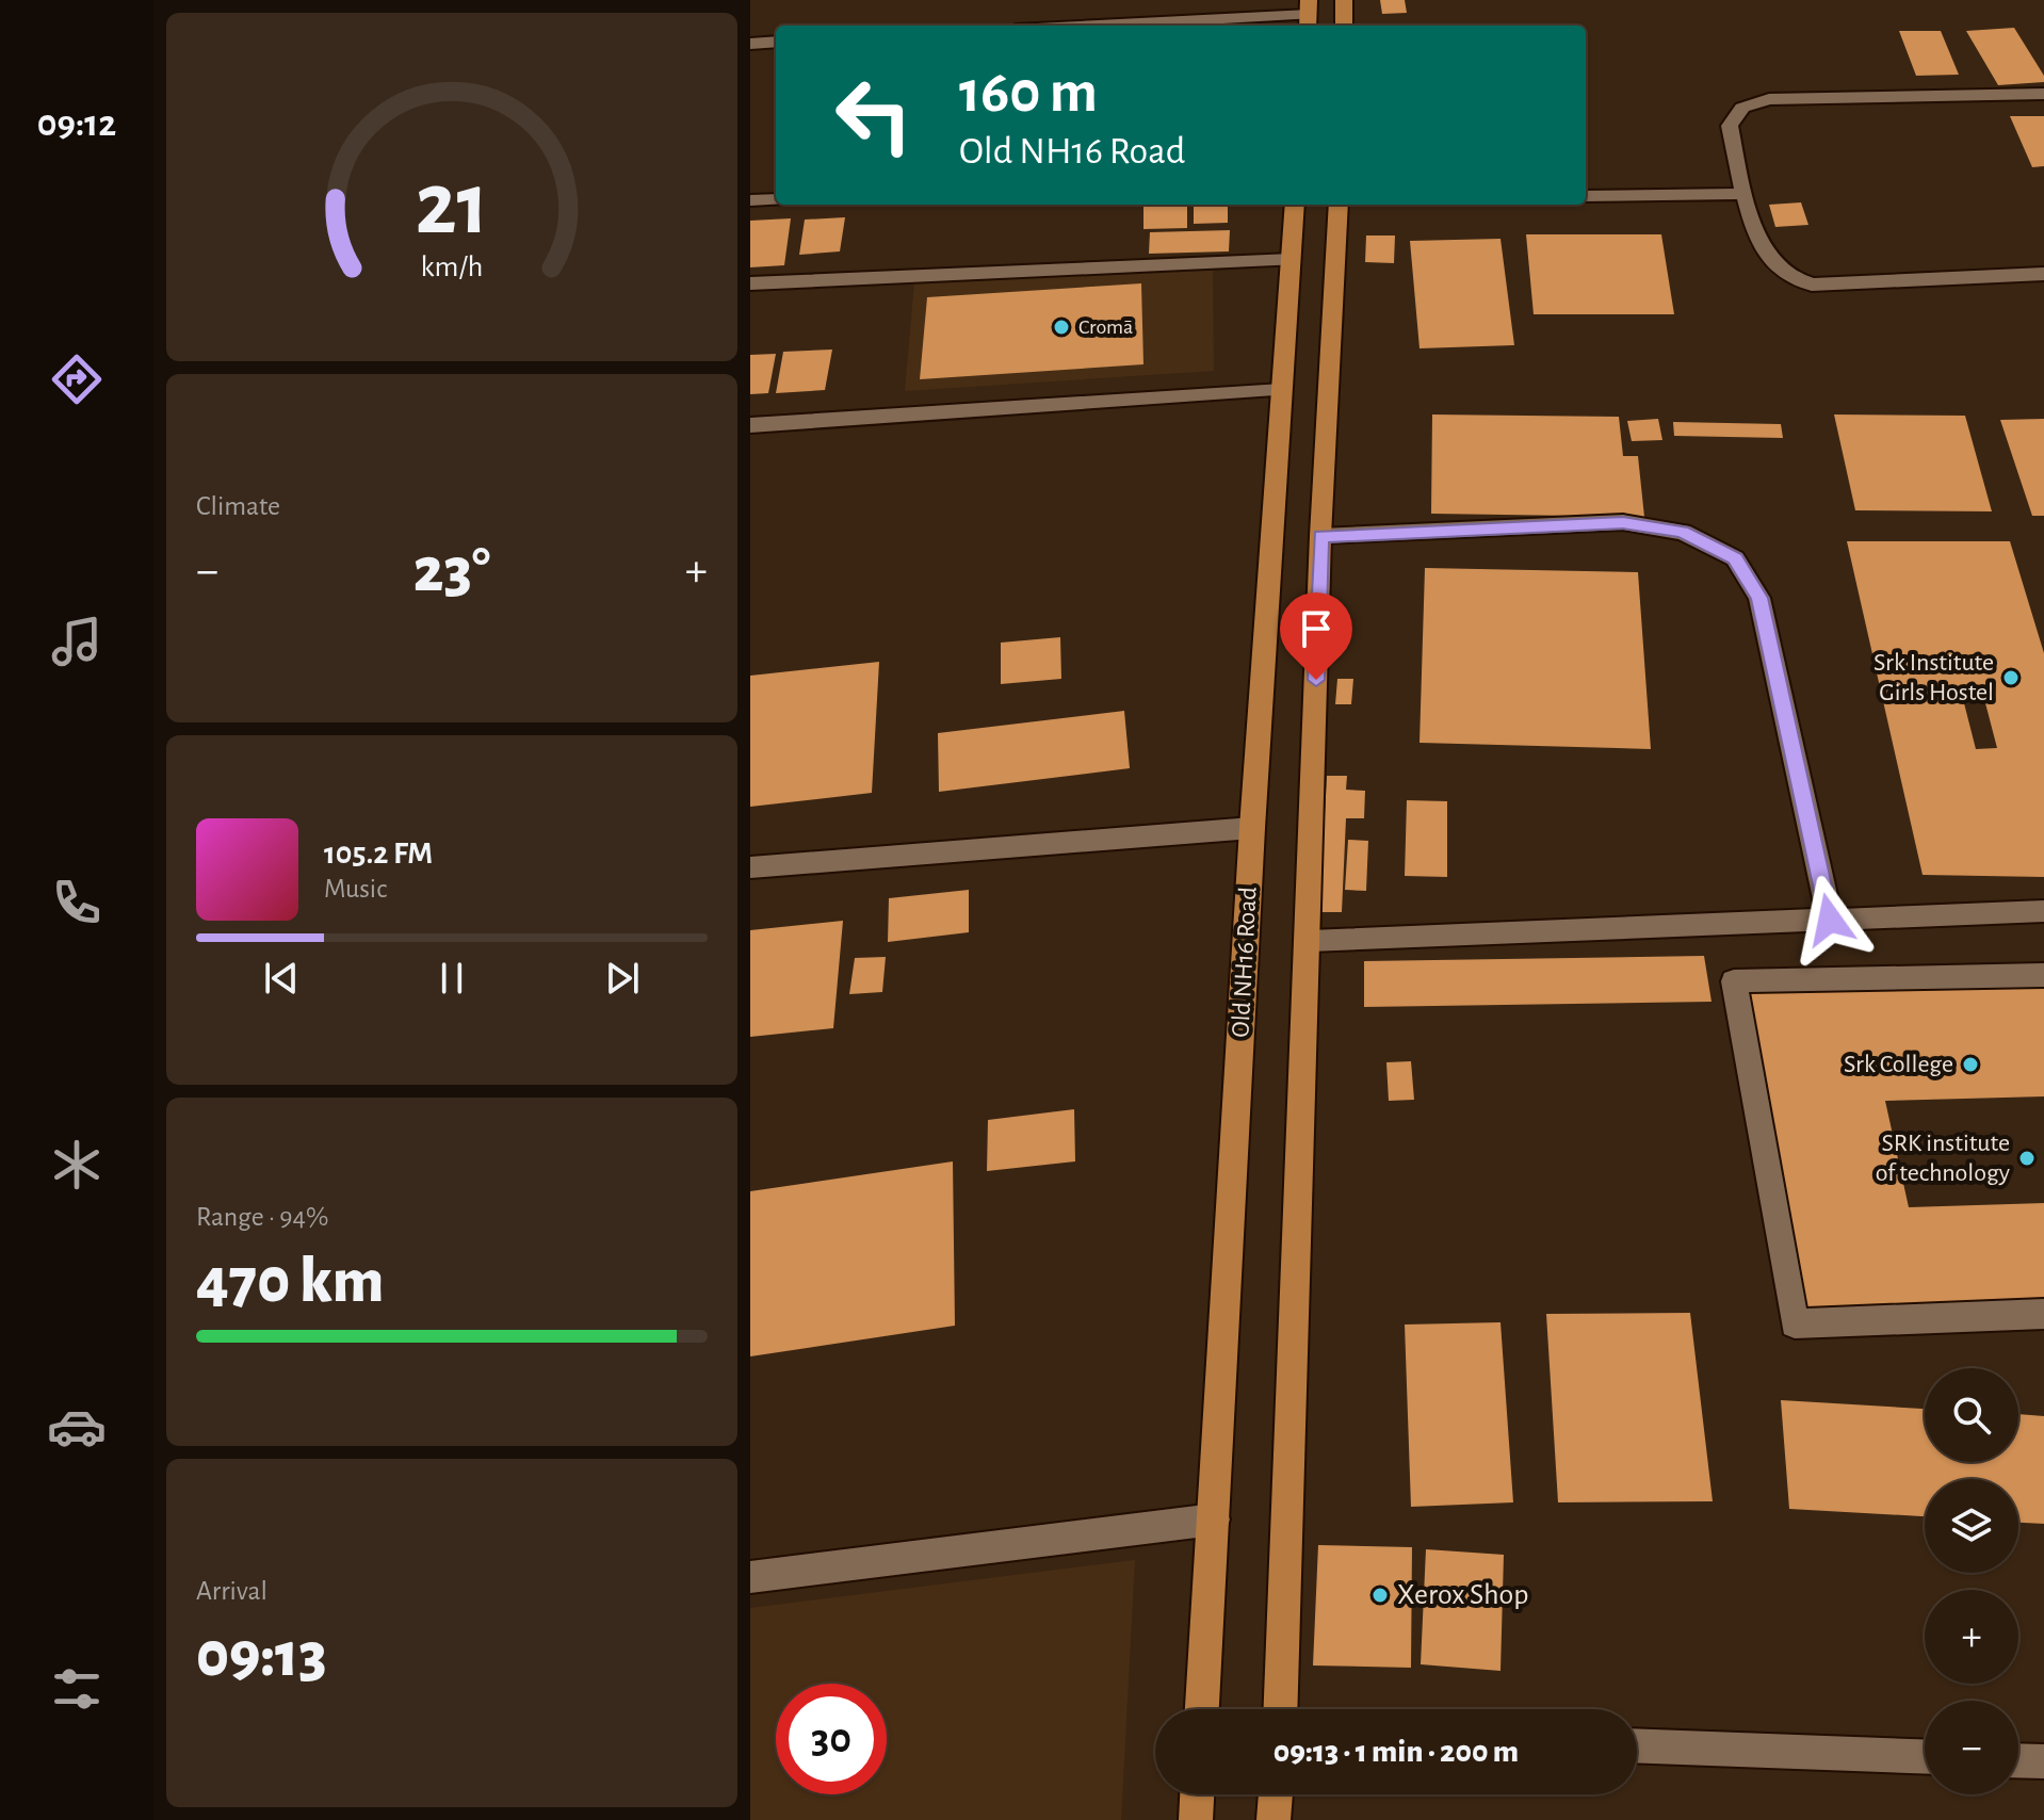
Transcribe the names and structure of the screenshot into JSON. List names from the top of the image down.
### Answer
{
  "streets": {
    "main road": ["Old NH16 Road"]
  },
  "places": [
    "Cromā",
    "Srk Institute Girls Hostel",
    "Srk College",
    "SRK institute of technology",
    "Xerox Shop"
  ],
  "page": {
    "tabs": "09:12",
    "turn": ["160 m", "Old NH16 Road"],
    "tile": [
      "Climate",
      ["Range · 94%", "470 km"],
      ["Arrival", "09:13"]
    ],
    "heat": ["−", "23°", "+"],
    "song": ["105.2 FM", "Music"],
    "map_buttons": ["+", "−"],
    "limit": "30",
    "trip": "09:13 · 1 min · 200 m",
    "gauge": ["21", "km/h"]
  }
}
